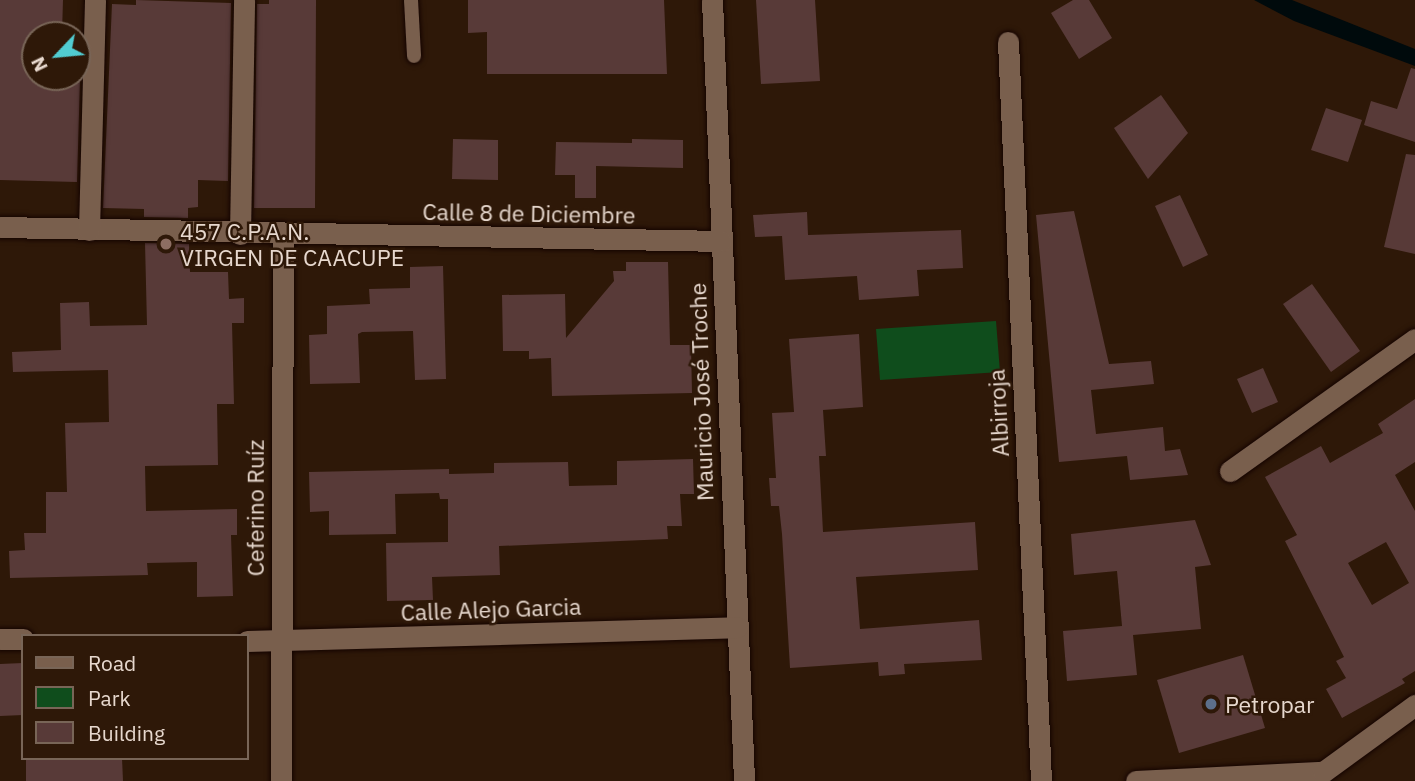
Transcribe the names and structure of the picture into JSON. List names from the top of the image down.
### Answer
{
  "streets": {
    "street": [
      "Calle 8 de Diciembre",
      "Mauricio José Troche",
      "Albirroja",
      "Ceferino Ruíz",
      "Calle Alejo Garcia"
    ]
  },
  "crossings": [
    ["Calle 8 de Diciembre", "Mauricio José Troche"],
    ["Calle 8 de Diciembre", "Ceferino Ruíz"],
    ["Mauricio José Troche", "Calle Alejo Garcia"],
    ["Ceferino Ruíz", "Calle Alejo Garcia"]
  ],
  "places": ["457 C.P.A.N. VIRGEN DE CAACUPE", "Petropar"],
  "legend": ["Road", "Park", "Building"],
  "north": "bottom left"
}
